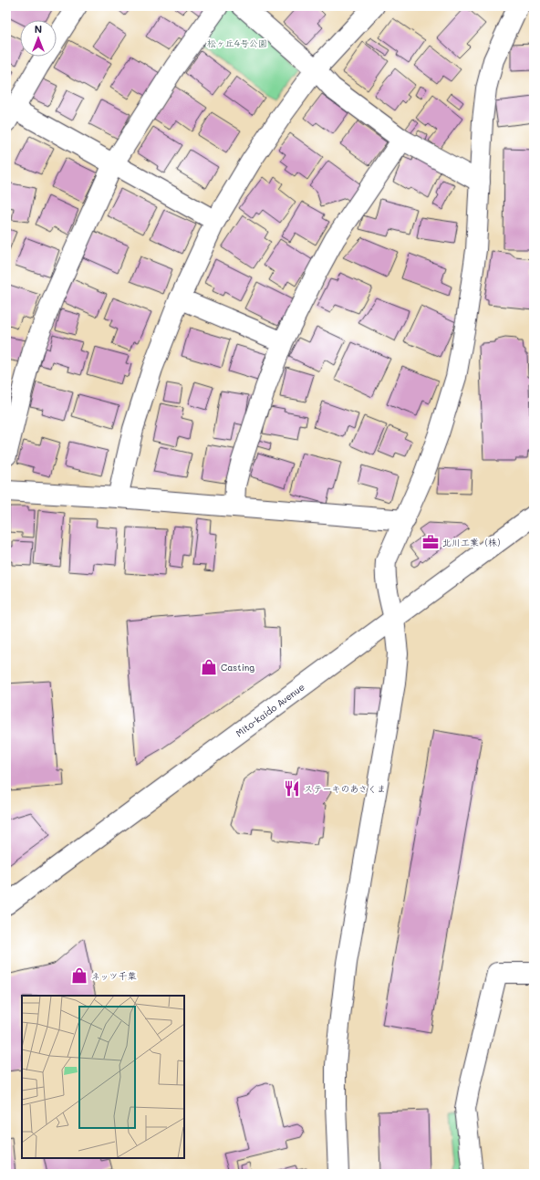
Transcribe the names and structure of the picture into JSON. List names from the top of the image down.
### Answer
{
  "streets": {
    "main road": ["Mito-kaido Avenue"]
  },
  "parks": ["松ヶ丘4号公園"],
  "places": {
    "office": ["北川工業（株）"],
    "shop": ["Casting", "ネッツ千葉"],
    "restaurant": ["ステーキのあさくま"]
  },
  "north": "top"
}
